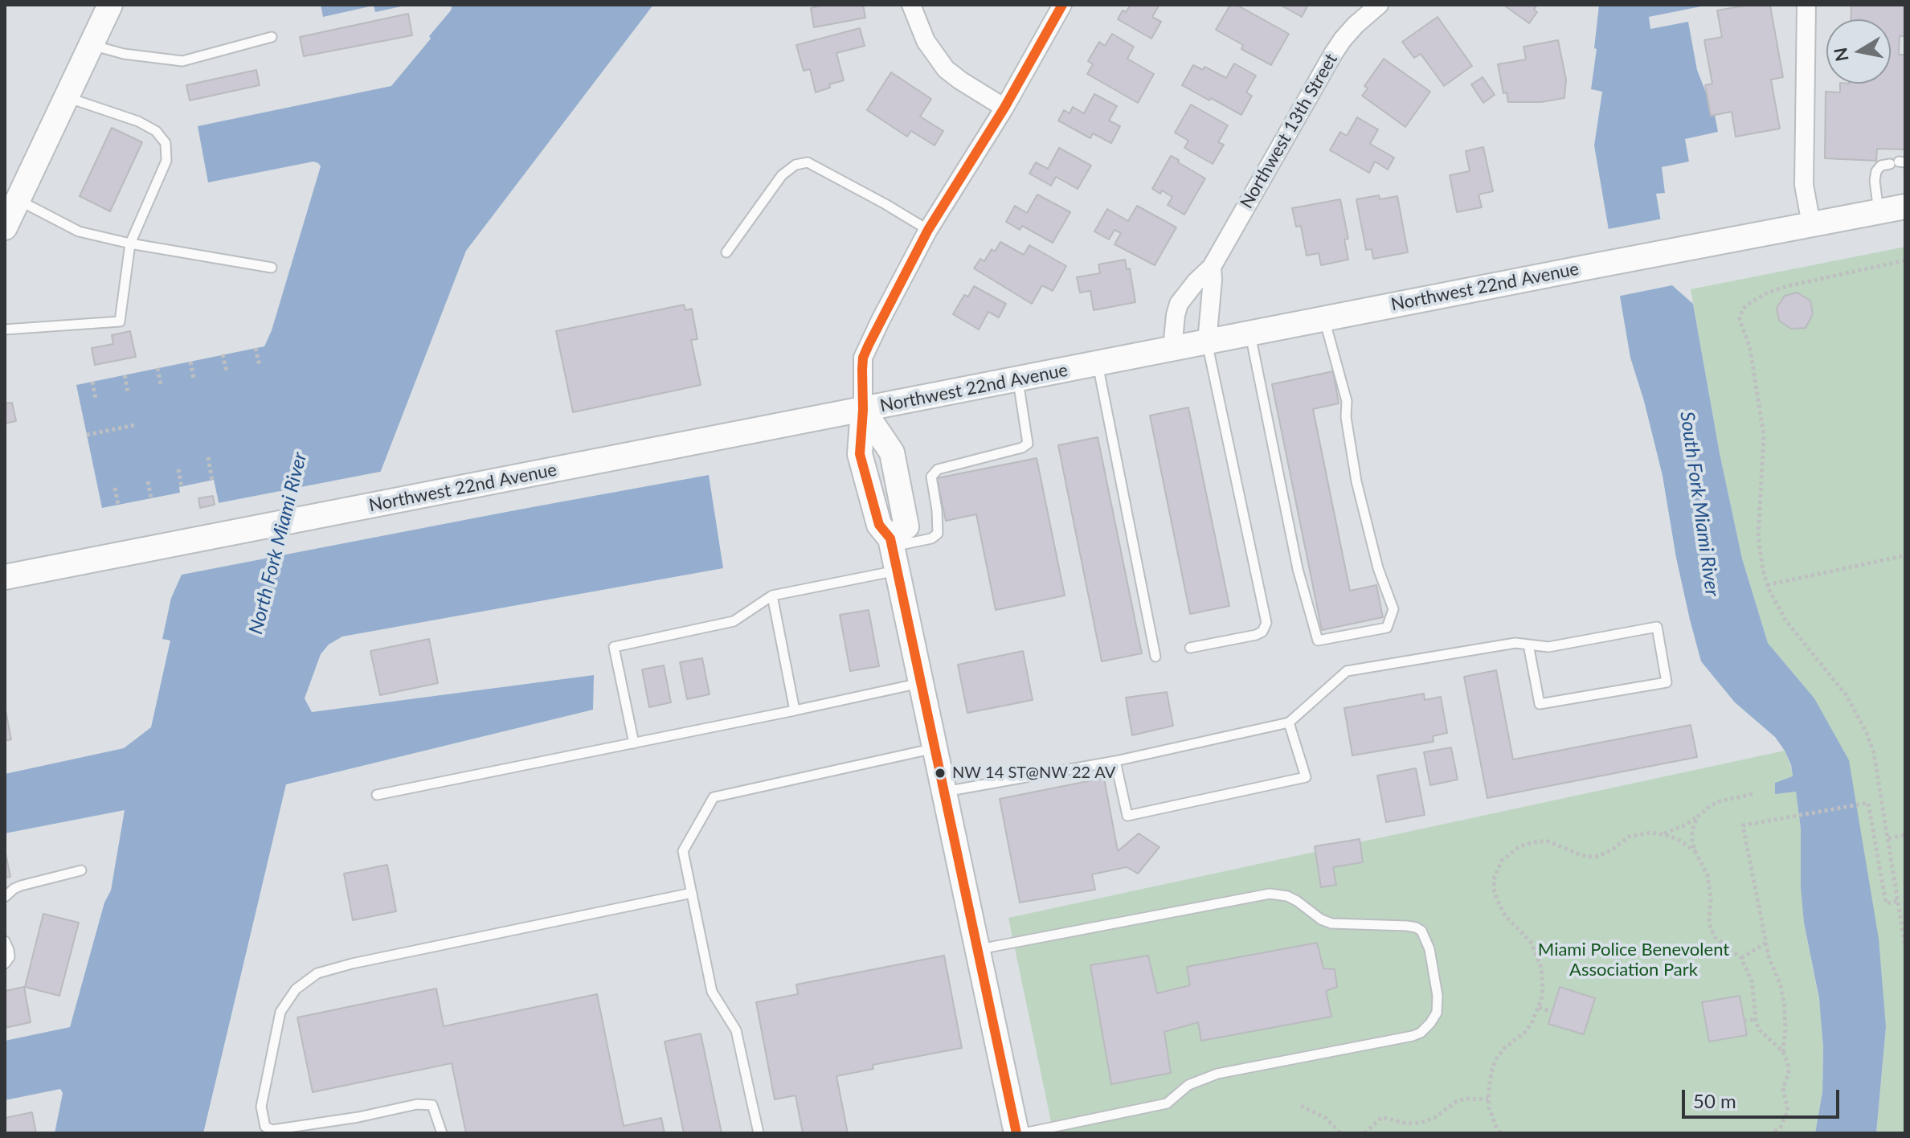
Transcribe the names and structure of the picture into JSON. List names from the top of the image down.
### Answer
{
  "streets": {
    "main road": ["Northwest 22nd Avenue"],
    "street": ["Northwest 13th Street"]
  },
  "crossings": [
    ["Northwest 13th Street", "Northwest 22nd Avenue"]
  ],
  "water": ["South Fork Miami River", "North Fork Miami River"],
  "parks": ["Miami Police Benevolent Association Park"],
  "places": ["NW 14 ST@NW 22 AV"],
  "scale_bar": "50 m",
  "north": "left"
}
